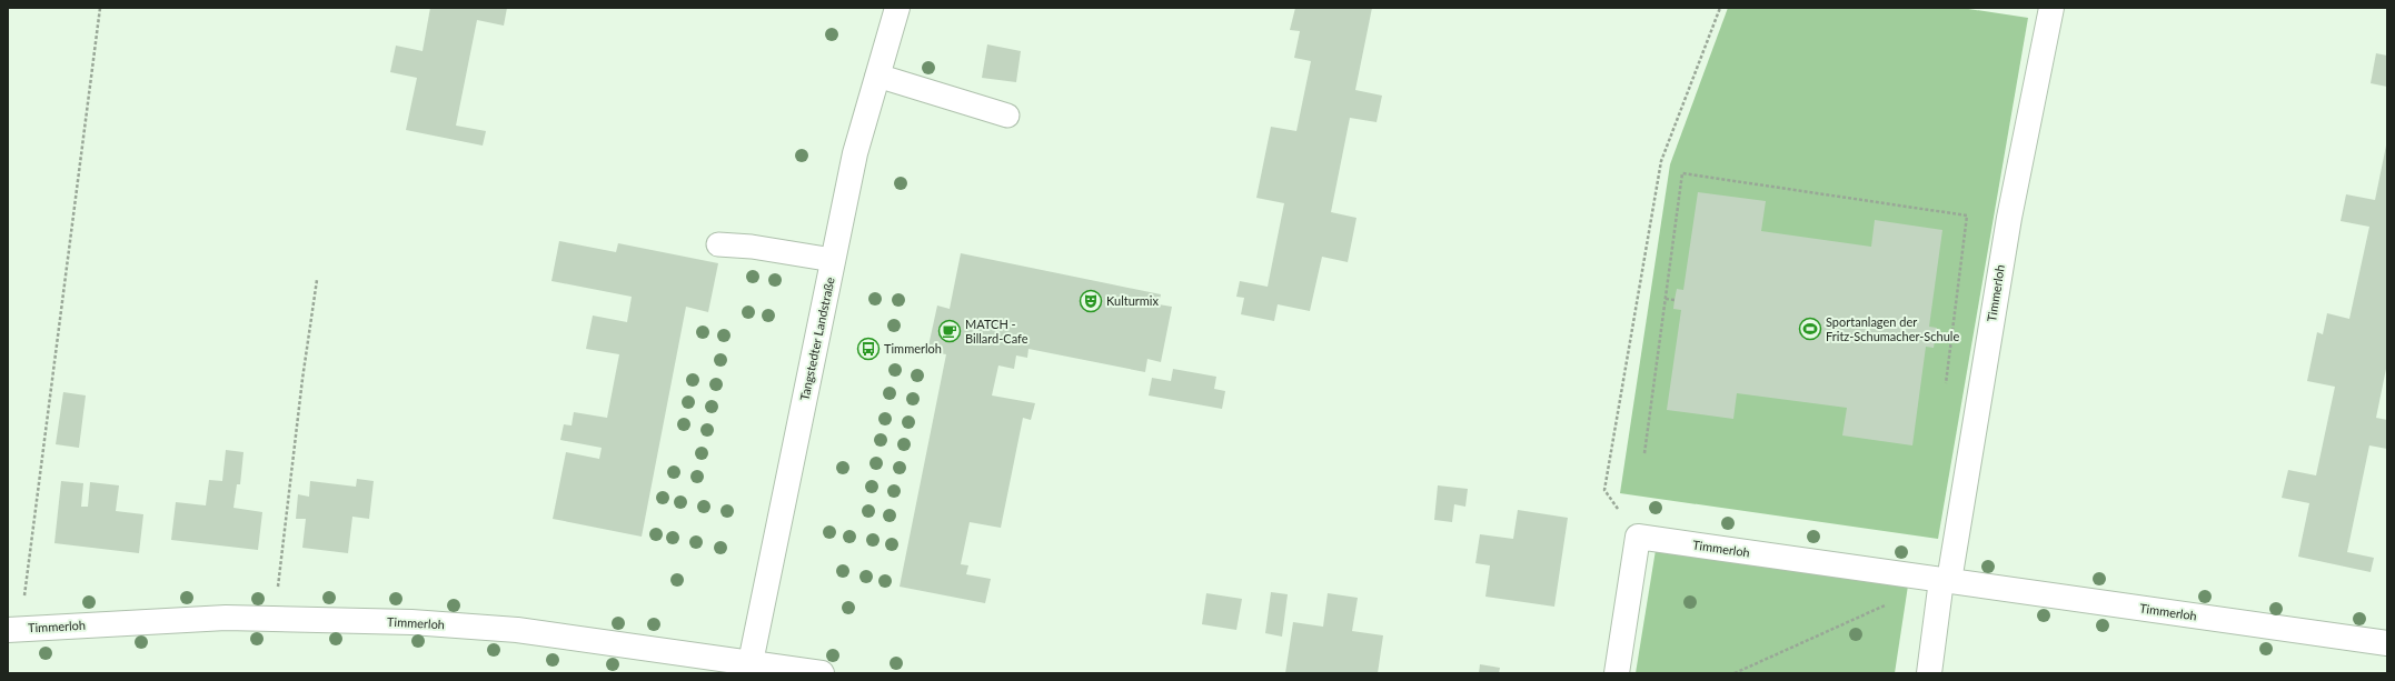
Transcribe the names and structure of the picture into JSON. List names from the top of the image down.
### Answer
{
  "streets": {
    "street": ["Timmerloh", "Tangstedter Landstraße"]
  },
  "crossings": [
    ["Timmerloh", "Tangstedter Landstraße"]
  ],
  "places": {
    "theatre": ["Kulturmix"],
    "sports": ["Sportanlagen der Fritz-Schumacher-Schule"],
    "cafe": ["MATCH - Billard-Cafe"],
    "bus stop": ["Timmerloh"]
  }
}
